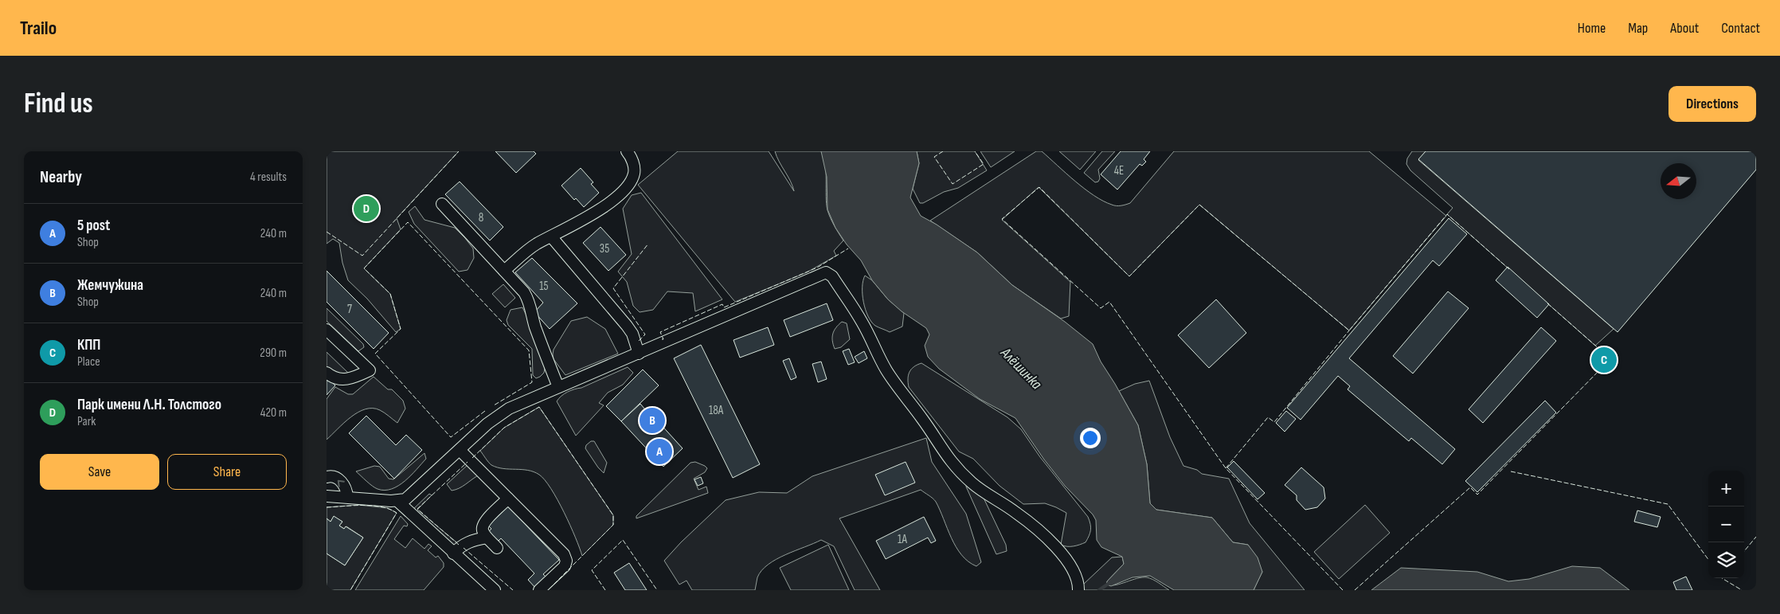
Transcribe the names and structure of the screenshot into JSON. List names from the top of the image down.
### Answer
{
  "water": ["Алёшинка"],
  "house_numbers": [
    "4Е",
    "8",
    "35",
    "15",
    "7",
    "18А",
    "1А"
  ],
  "north": "left",
  "page": {
    "header": "Trailo",
    "nav": [
      "Home",
      "Map",
      "About",
      "Contact"
    ],
    "buttons": [
      "Directions",
      ["Save", "Share"]
    ],
    "title": "Find us",
    "heading": ["Nearby", "4 results"],
    "pins": [
      "D",
      "C",
      "B",
      "A"
    ],
    "list": [
      {
        "mark": "A",
        "name": "5 post",
        "note": "Shop",
        "value": "240 m"
      },
      {
        "mark": "B",
        "name": "Жемчужина",
        "note": "Shop",
        "value": "240 m"
      },
      {
        "mark": "C",
        "name": "КПП",
        "note": "Place",
        "value": "290 m"
      },
      {
        "mark": "D",
        "name": "Парк имени Л.Н. Толстого",
        "note": "Park",
        "value": "420 m"
      }
    ],
    "map_buttons": ["+", "−"]
  }
}
